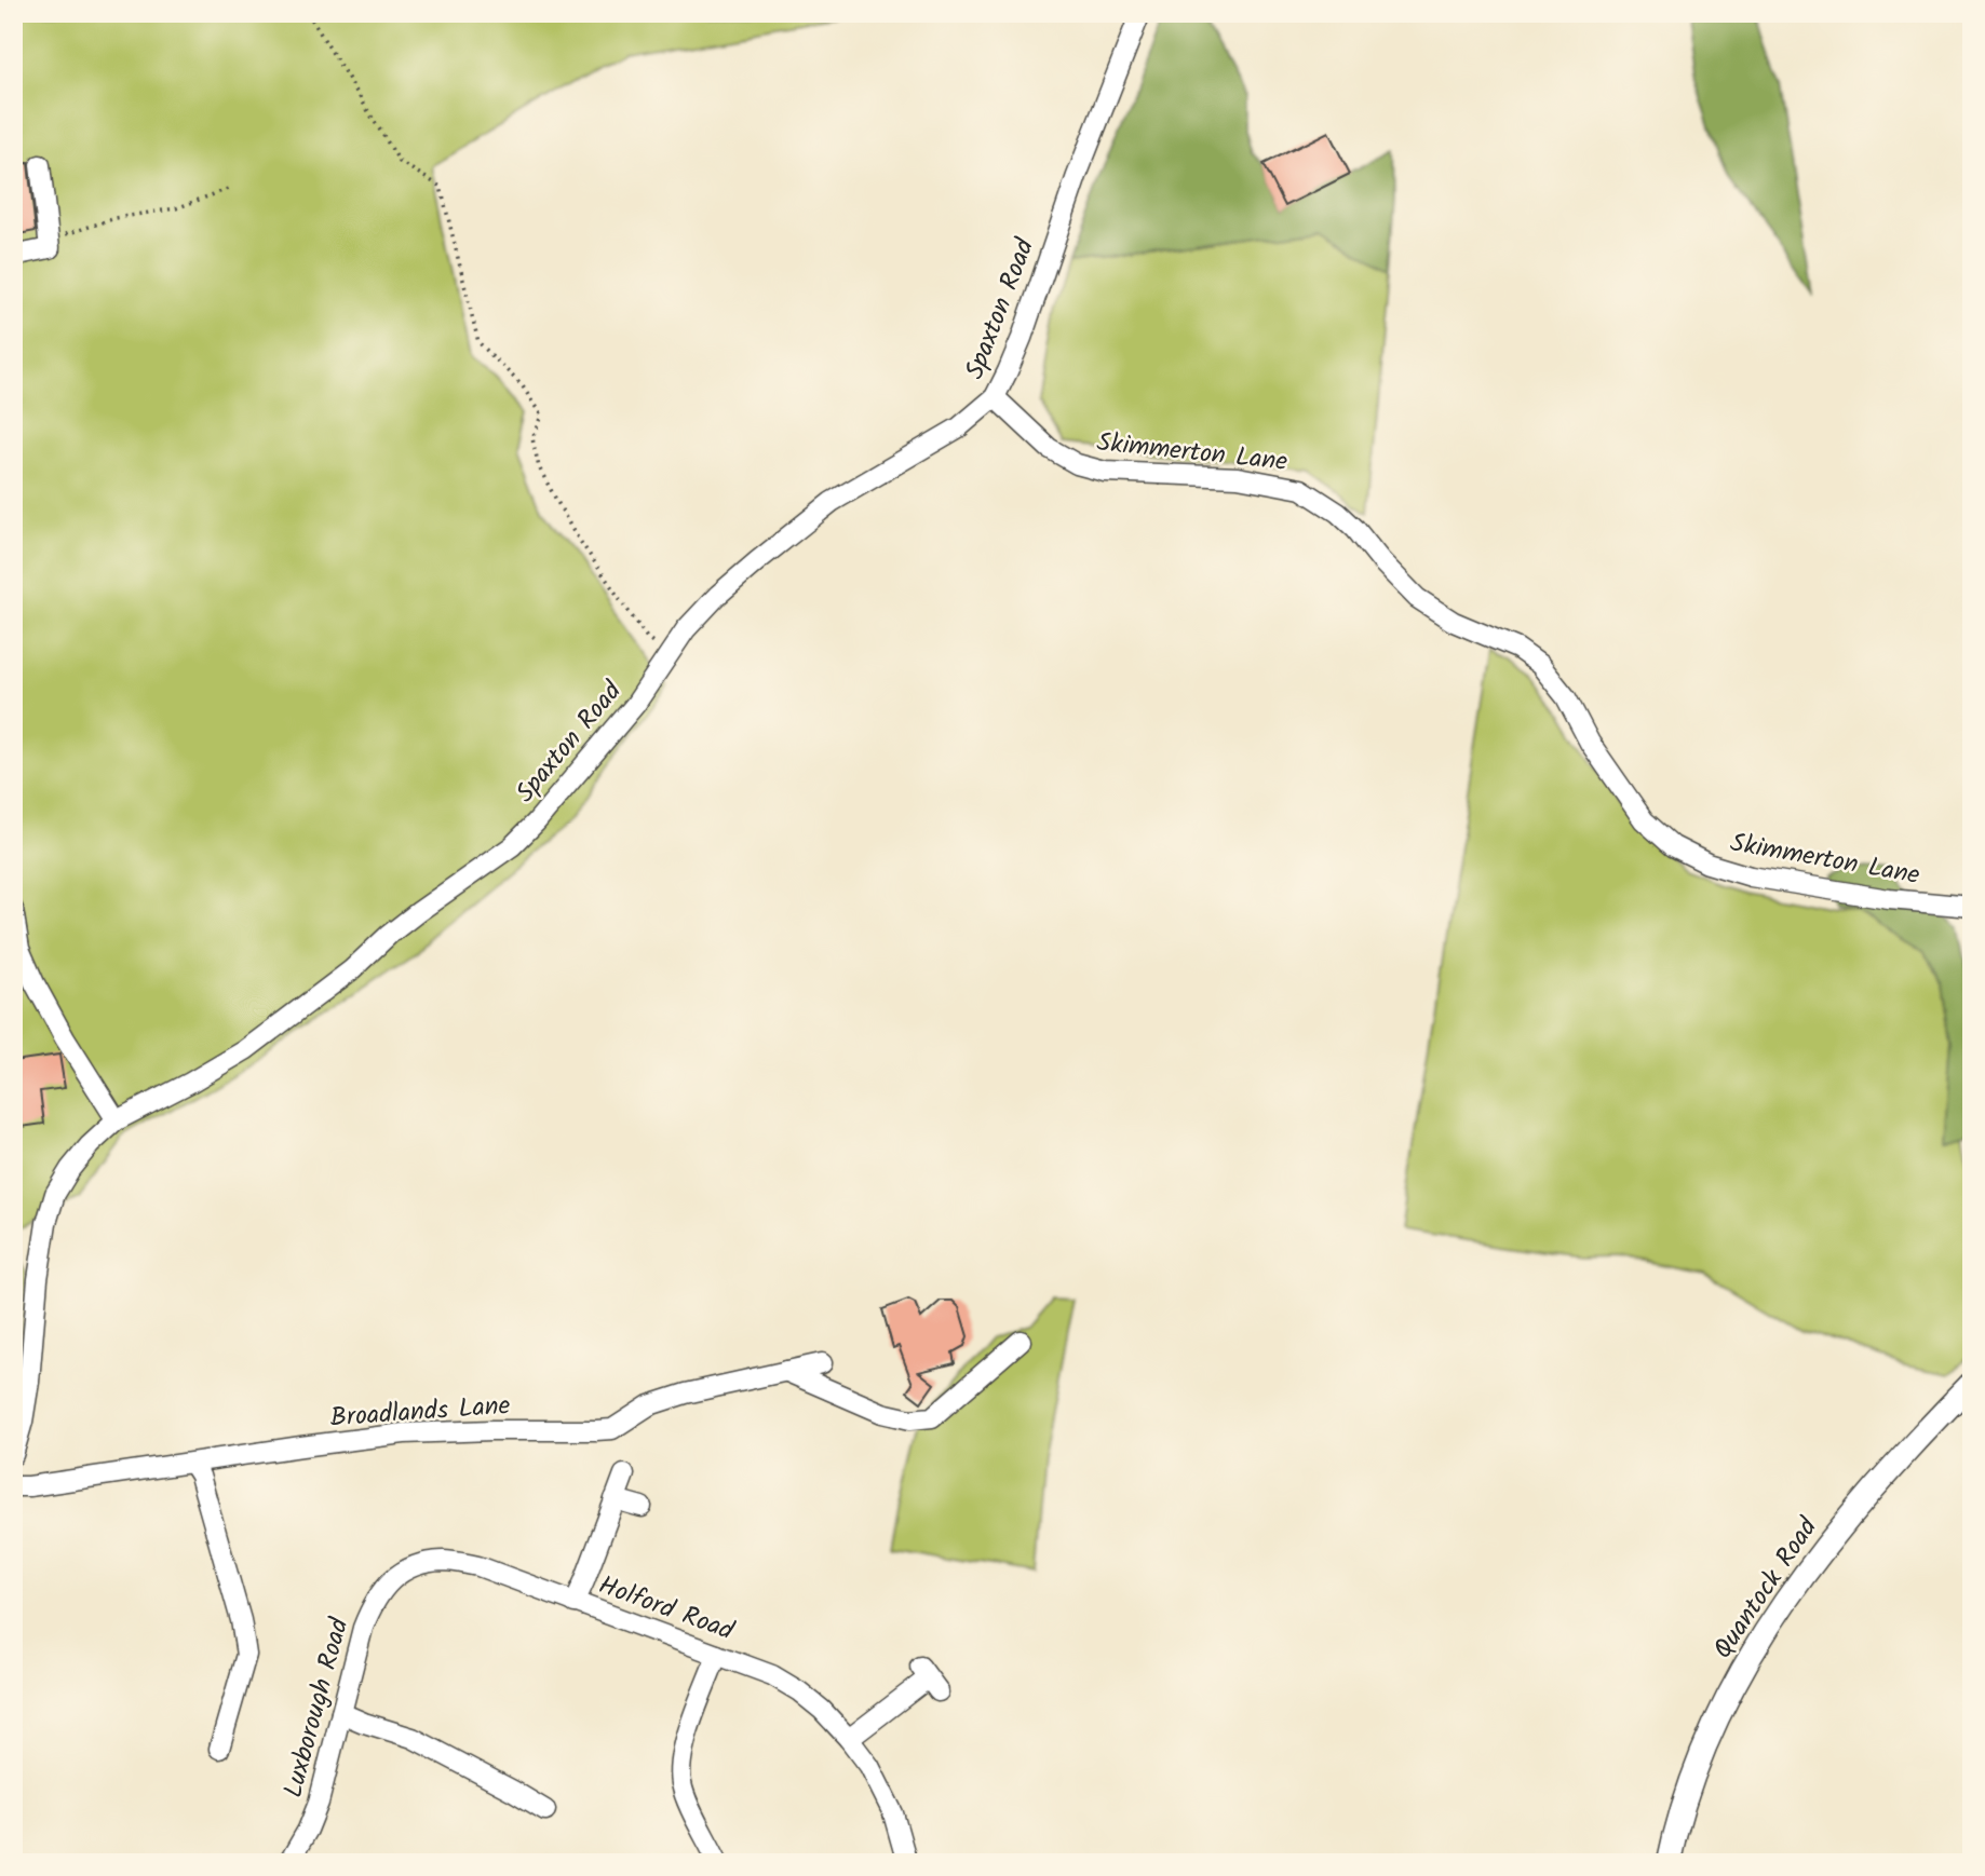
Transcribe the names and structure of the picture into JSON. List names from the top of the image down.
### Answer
{
  "streets": {
    "main road": ["Quantock Road"],
    "street": [
      "Spaxton Road",
      "Skimmerton Lane",
      "Broadlands Lane",
      "Holford Road",
      "Luxborough Road"
    ]
  },
  "crossings": [
    ["Spaxton Road", "Skimmerton Lane"],
    ["Holford Road", "Luxborough Road"]
  ]
}
